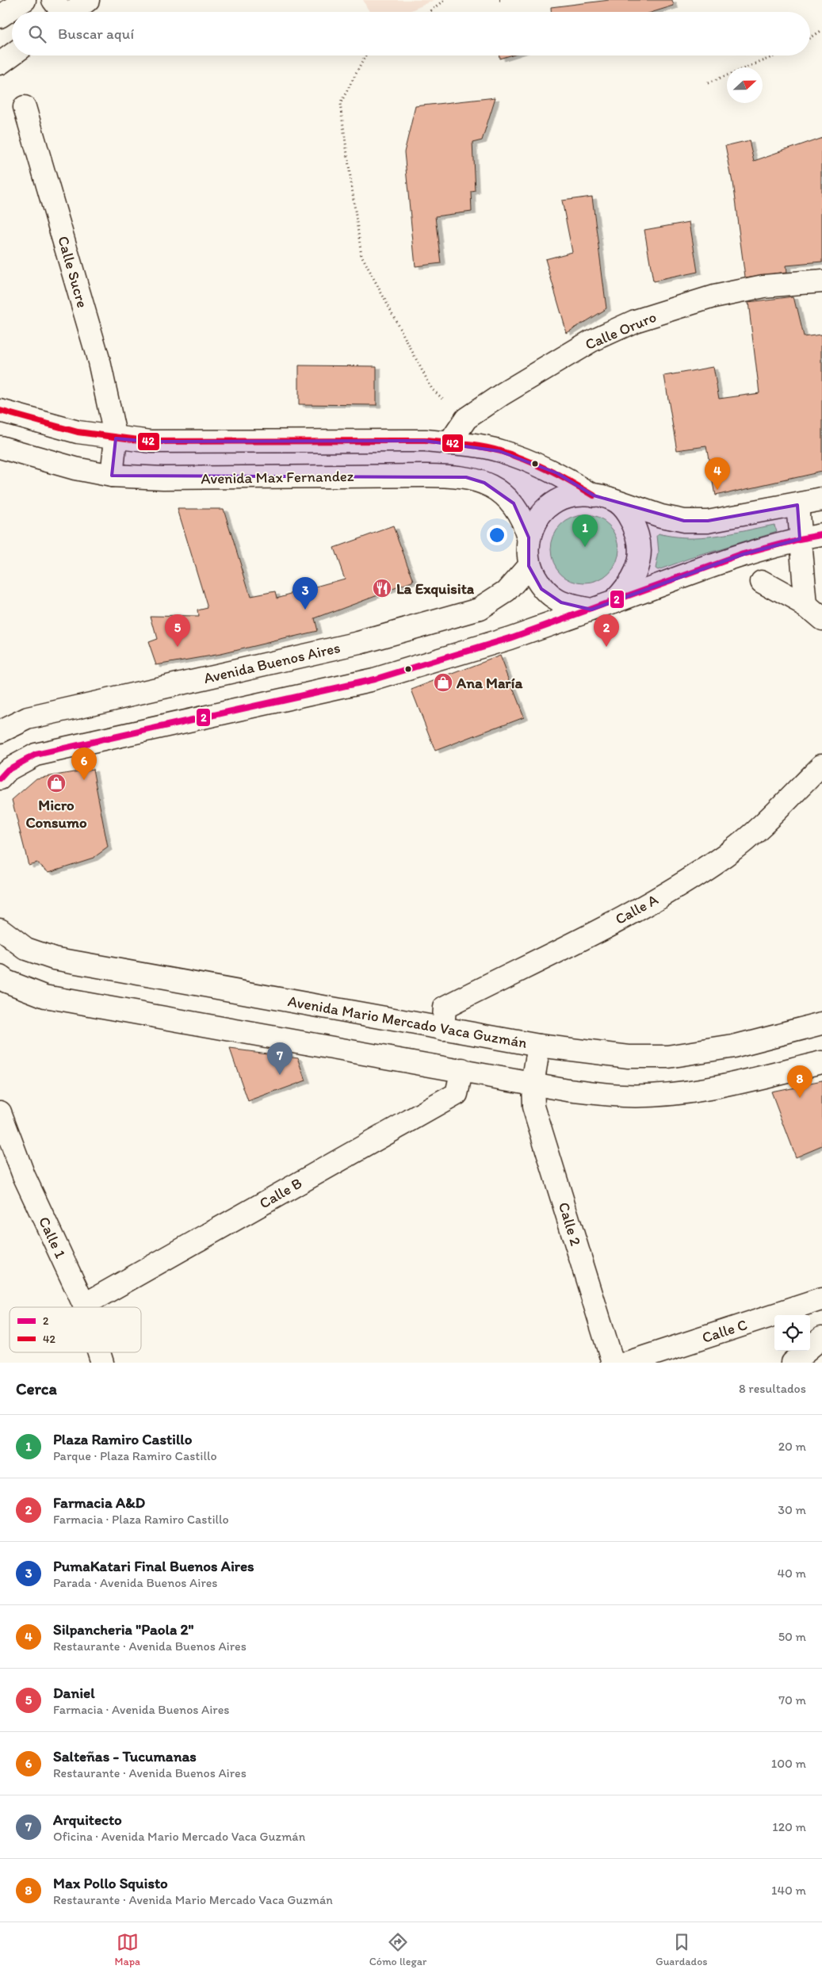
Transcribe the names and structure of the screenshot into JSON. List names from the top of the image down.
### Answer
{
  "streets": {
    "main road": [
      "Calle Sucre",
      "Calle Oruro",
      "Avenida Max Fernandez",
      "Avenida Buenos Aires",
      "Calle A",
      "Avenida Mario Mercado Vaca Guzmán",
      "Calle B",
      "Calle 2",
      "Calle 1",
      "Calle C"
    ]
  },
  "crossings": [
    ["Calle Sucre", "Avenida Max Fernandez"],
    ["Avenida Max Fernandez", "Avenida Buenos Aires"],
    ["Calle A", "Avenida Mario Mercado Vaca Guzmán"],
    ["Avenida Mario Mercado Vaca Guzmán", "Calle 2"],
    ["Calle B", "Calle 1"]
  ],
  "places": {
    "restaurant": ["La Exquisita"],
    "shop": ["Ana María", "Micro Consumo"]
  },
  "lines": ["transit line 42", "transit line 2"],
  "legend": ["2", "42"],
  "north": "right",
  "page": {
    "search": "Buscar aquí",
    "pins": [
      "4",
      "1",
      "3",
      "2",
      "5",
      "6",
      "7",
      "8"
    ],
    "heading": ["Cerca", "8 resultados"],
    "list": [
      {
        "mark": "1",
        "name": "Plaza Ramiro Castillo",
        "note": "Parque · Plaza Ramiro Castillo",
        "value": "20 m"
      },
      {
        "mark": "2",
        "name": "Farmacia A&D",
        "note": "Farmacia · Plaza Ramiro Castillo",
        "value": "30 m"
      },
      {
        "mark": "3",
        "name": "PumaKatari Final Buenos Aires",
        "note": "Parada · Avenida Buenos Aires",
        "value": "40 m"
      },
      {
        "mark": "4",
        "name": "Silpancheria \"Paola 2\"",
        "note": "Restaurante · Avenida Buenos Aires",
        "value": "50 m"
      },
      {
        "mark": "5",
        "name": "Daniel",
        "note": "Farmacia · Avenida Buenos Aires",
        "value": "70 m"
      },
      {
        "mark": "6",
        "name": "Salteñas - Tucumanas",
        "note": "Restaurante · Avenida Buenos Aires",
        "value": "100 m"
      },
      {
        "mark": "7",
        "name": "Arquitecto",
        "note": "Oficina · Avenida Mario Mercado Vaca Guzmán",
        "value": "120 m"
      },
      {
        "mark": "8",
        "name": "Max Pollo Squisto",
        "note": "Restaurante · Avenida Mario Mercado Vaca Guzmán",
        "value": "140 m"
      }
    ],
    "nav": ["Mapa", "Cómo llegar", "Guardados"]
  }
}
